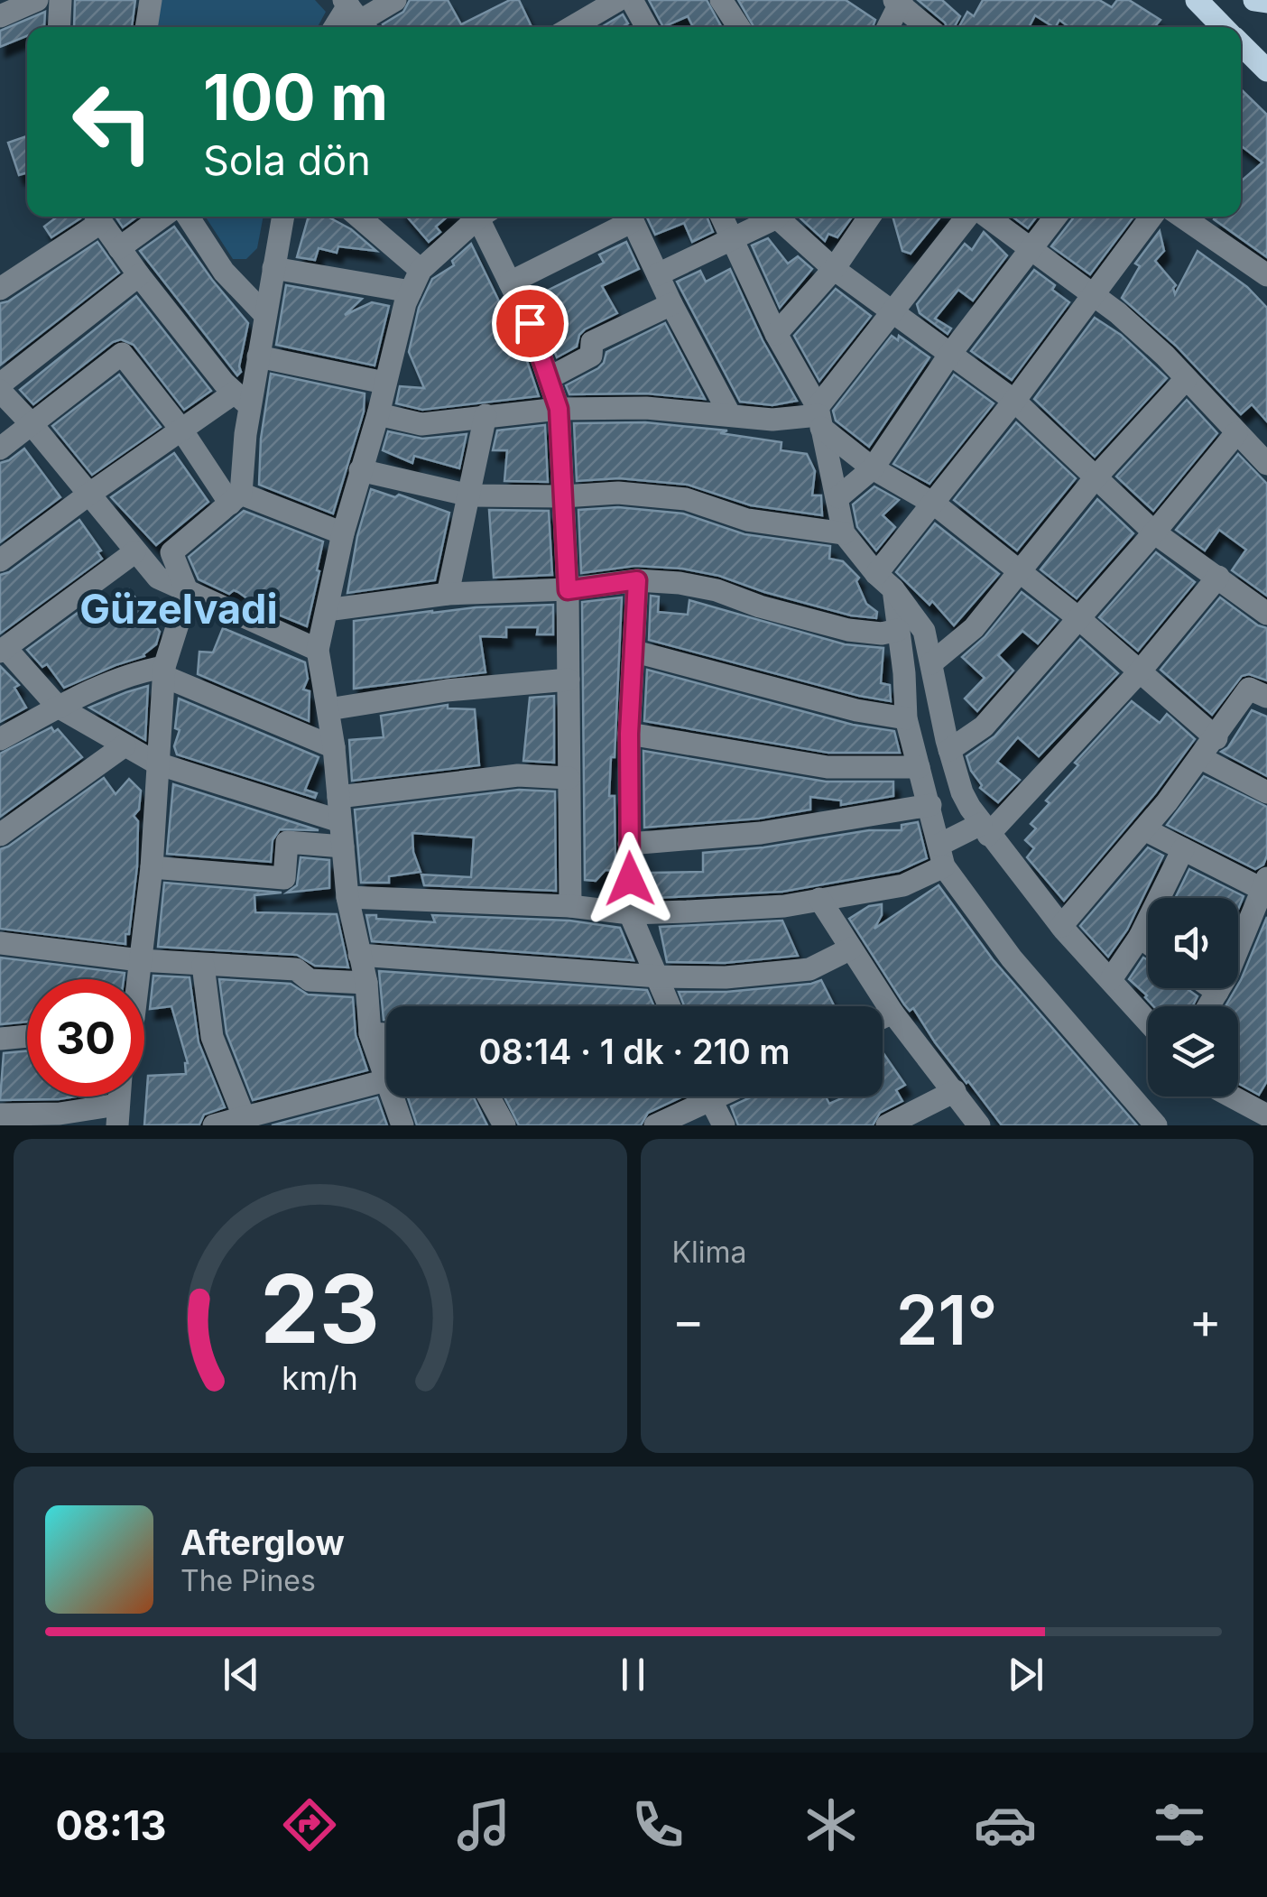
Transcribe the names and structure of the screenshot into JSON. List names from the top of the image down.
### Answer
{
  "districts": ["Güzelvadi"],
  "page": {
    "turn": ["100 m", "Sola dön"],
    "limit": "30",
    "trip": "08:14 · 1 dk · 210 m",
    "tile": "Klima",
    "heat": ["−", "21°", "+"],
    "song": ["Afterglow", "The Pines"],
    "tabs": "08:13",
    "gauge": ["23", "km/h"]
  }
}
